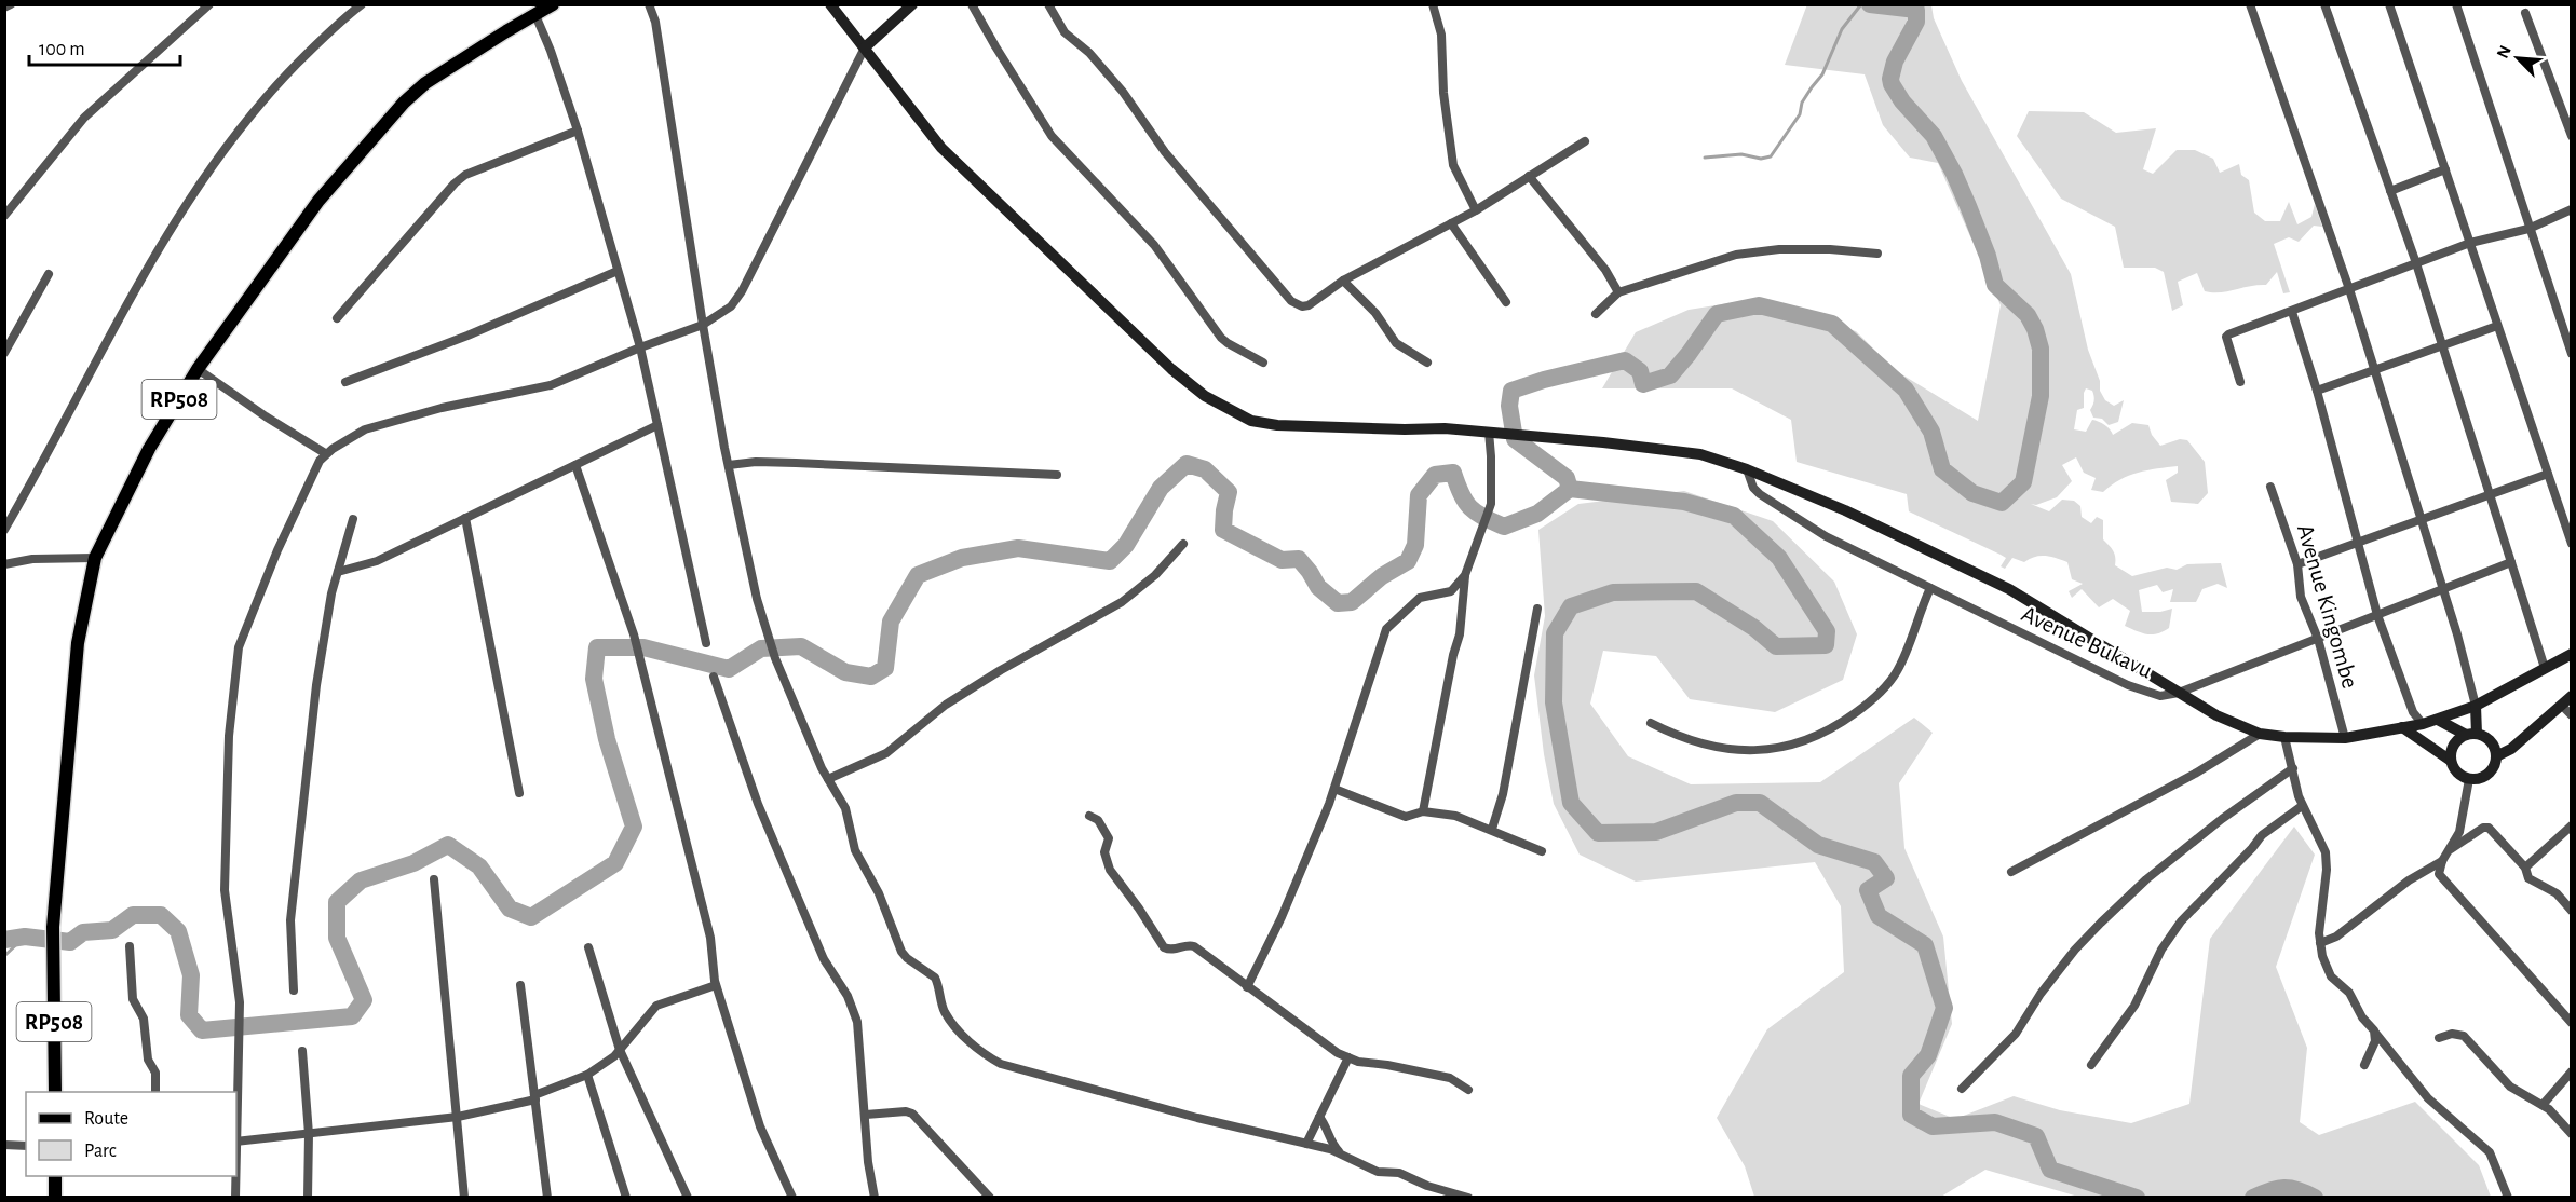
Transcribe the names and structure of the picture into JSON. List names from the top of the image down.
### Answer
{
  "streets": {
    "main road": ["RP508"],
    "street": ["Avenue Kingombe", "Avenue Bukavu"]
  },
  "crossings": [
    ["Avenue Kingombe", "Avenue Bukavu"]
  ],
  "legend": ["Route", "Parc"],
  "scale_bar": "100 m",
  "north": "top left"
}
